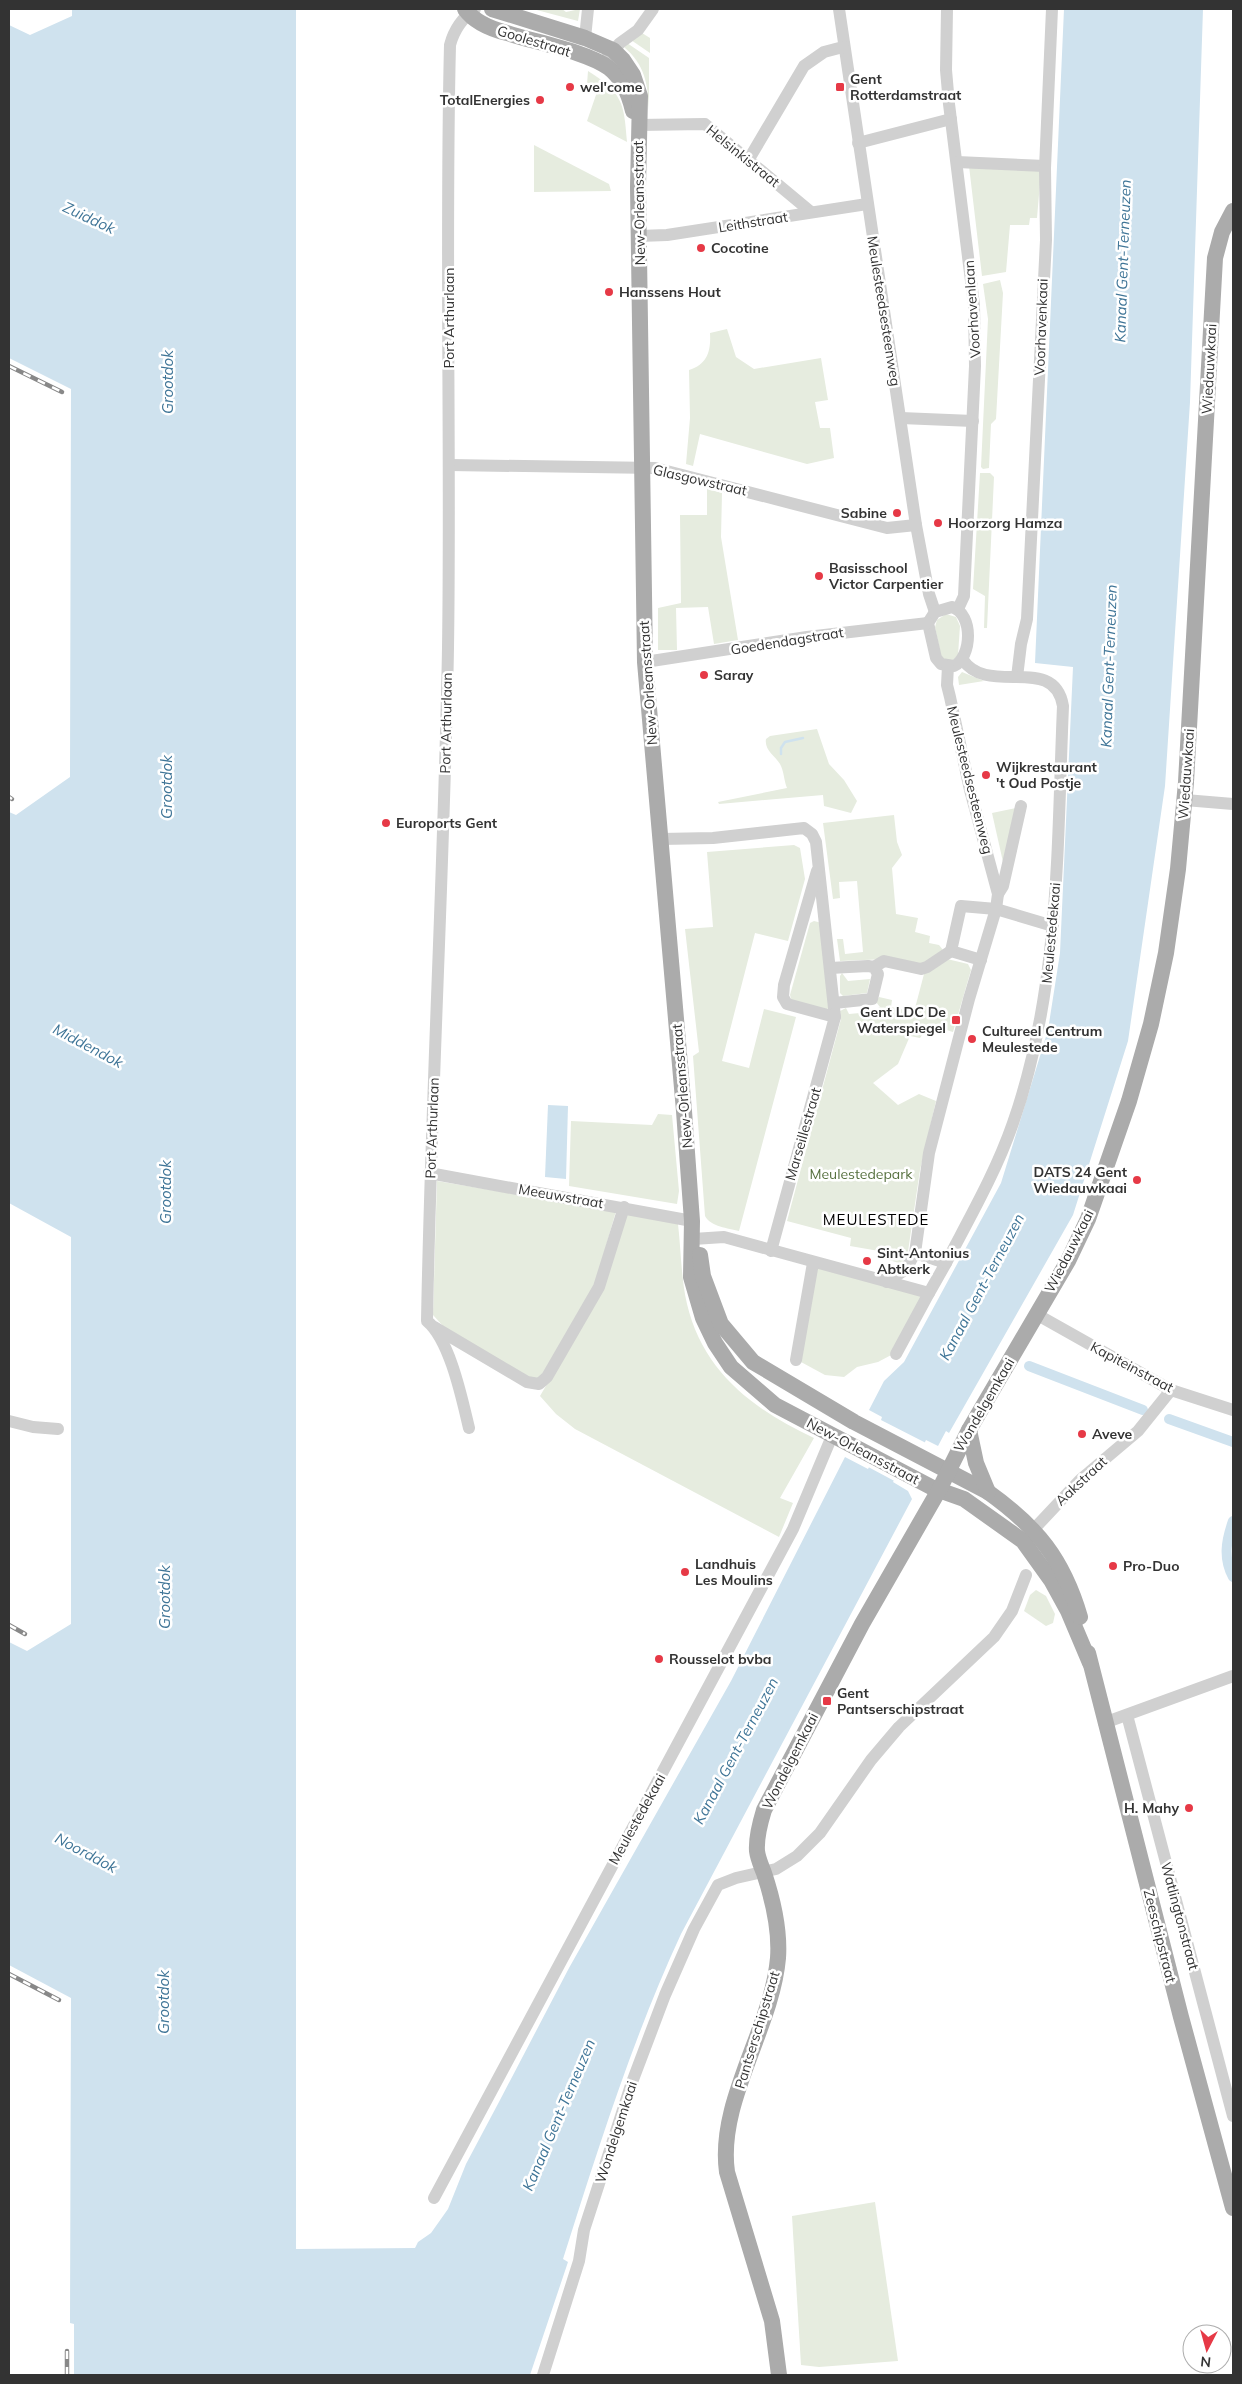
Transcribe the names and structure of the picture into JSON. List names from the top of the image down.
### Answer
{
  "streets": {
    "main road": [
      "Goolestraat",
      "New-Orleansstraat",
      "Wiedauwkaai",
      "Wondelgemkaai",
      "Zeeschipstraat",
      "Pantserschipstraat"
    ],
    "street": [
      "Helsinkistraat",
      "Leithstraat",
      "Voorhavenlaan",
      "Meulesteedsesteenweg",
      "Port Arthurlaan",
      "Voorhavenkaai",
      "Glasgowstraat",
      "Goedendagstraat",
      "Meulestedekaai",
      "Marseillestraat",
      "Meeuwstraat",
      "Kapiteinstraat",
      "Aakstraat",
      "Watlingtonstraat"
    ]
  },
  "crossings": [
    ["Goolestraat", "Helsinkistraat"],
    ["Goolestraat", "New-Orleansstraat"],
    ["Goolestraat", "Port Arthurlaan"],
    ["Helsinkistraat", "New-Orleansstraat"],
    ["Helsinkistraat", "Leithstraat"],
    ["New-Orleansstraat", "Leithstraat"],
    ["New-Orleansstraat", "Glasgowstraat"],
    ["New-Orleansstraat", "Goedendagstraat"],
    ["New-Orleansstraat", "Meulestedekaai"],
    ["New-Orleansstraat", "Marseillestraat"],
    ["New-Orleansstraat", "Meeuwstraat"],
    ["New-Orleansstraat", "Wondelgemkaai"],
    ["New-Orleansstraat", "Zeeschipstraat"],
    ["Leithstraat", "Meulesteedsesteenweg"],
    ["Voorhavenlaan", "Meulesteedsesteenweg"],
    ["Voorhavenlaan", "Goedendagstraat"],
    ["Voorhavenlaan", "Meulestedekaai"],
    ["Meulesteedsesteenweg", "Glasgowstraat"],
    ["Meulesteedsesteenweg", "Goedendagstraat"],
    ["Meulesteedsesteenweg", "Meulestedekaai"],
    ["Port Arthurlaan", "Glasgowstraat"],
    ["Port Arthurlaan", "Meeuwstraat"],
    ["Voorhavenkaai", "Meulestedekaai"],
    ["Wiedauwkaai", "Kapiteinstraat"],
    ["Wiedauwkaai", "Wondelgemkaai"],
    ["Goedendagstraat", "Meulestedekaai"],
    ["Kapiteinstraat", "Wondelgemkaai"],
    ["Kapiteinstraat", "Aakstraat"],
    ["Wondelgemkaai", "Zeeschipstraat"],
    ["Wondelgemkaai", "Pantserschipstraat"],
    ["Aakstraat", "Zeeschipstraat"]
  ],
  "districts": ["MEULESTEDE"],
  "water": [
    "Zuiddok",
    "Kanaal Gent-Terneuzen",
    "Grootdok",
    "Middendok",
    "Noorddok"
  ],
  "parks": ["Meulestedepark"],
  "places": {
    "other": [
      "wel'come",
      "TotalEnergies",
      "Cocotine",
      "Hanssens Hout",
      "Sabine",
      "Hoorzorg Hamza",
      "Basisschool Victor Carpentier",
      "Saray",
      "Wijkrestaurant 't Oud Postje",
      "Euroports Gent",
      "Cultureel Centrum Meulestede",
      "DATS 24 Gent Wiedauwkaai",
      "Sint-Antonius Abtkerk",
      "Aveve",
      "Pro-Duo",
      "Landhuis Les Moulins",
      "Rousselot bvba",
      "H. Mahy"
    ],
    "transit": ["Gent Rotterdamstraat", "Gent LDC De Waterspiegel", "Gent Pantserschipstraat"]
  },
  "north": "bottom"
}
